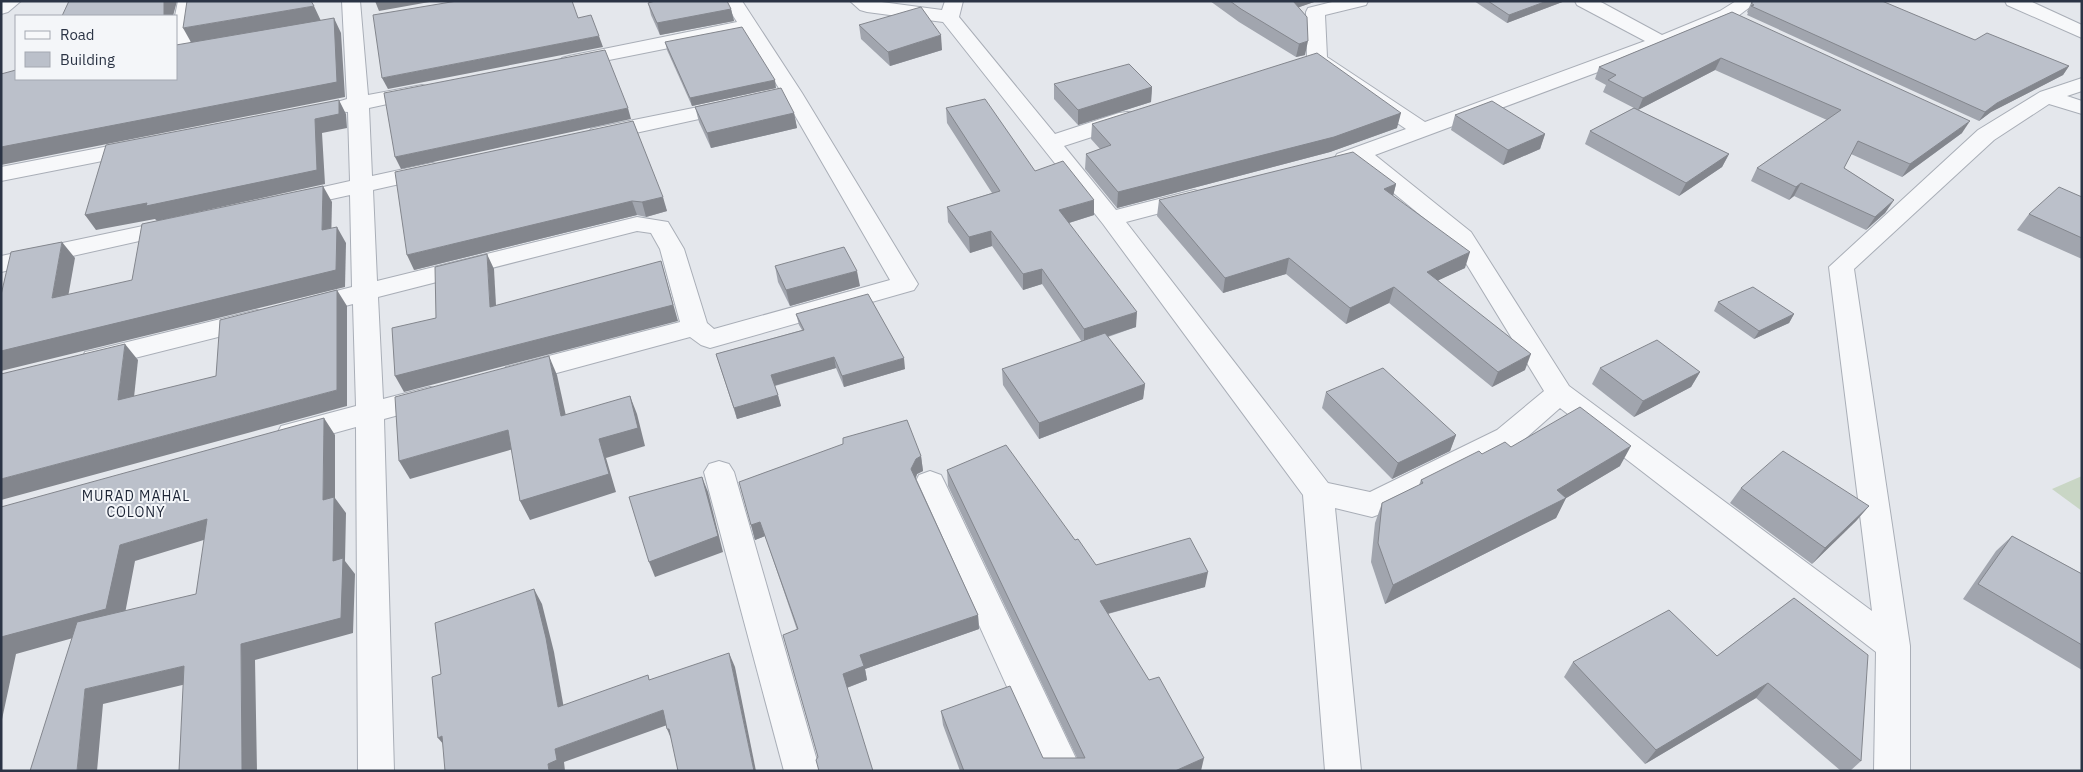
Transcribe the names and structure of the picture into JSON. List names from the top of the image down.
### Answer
{
  "districts": ["MURAD MAHAL COLONY"],
  "legend": ["Road", "Building"]
}
